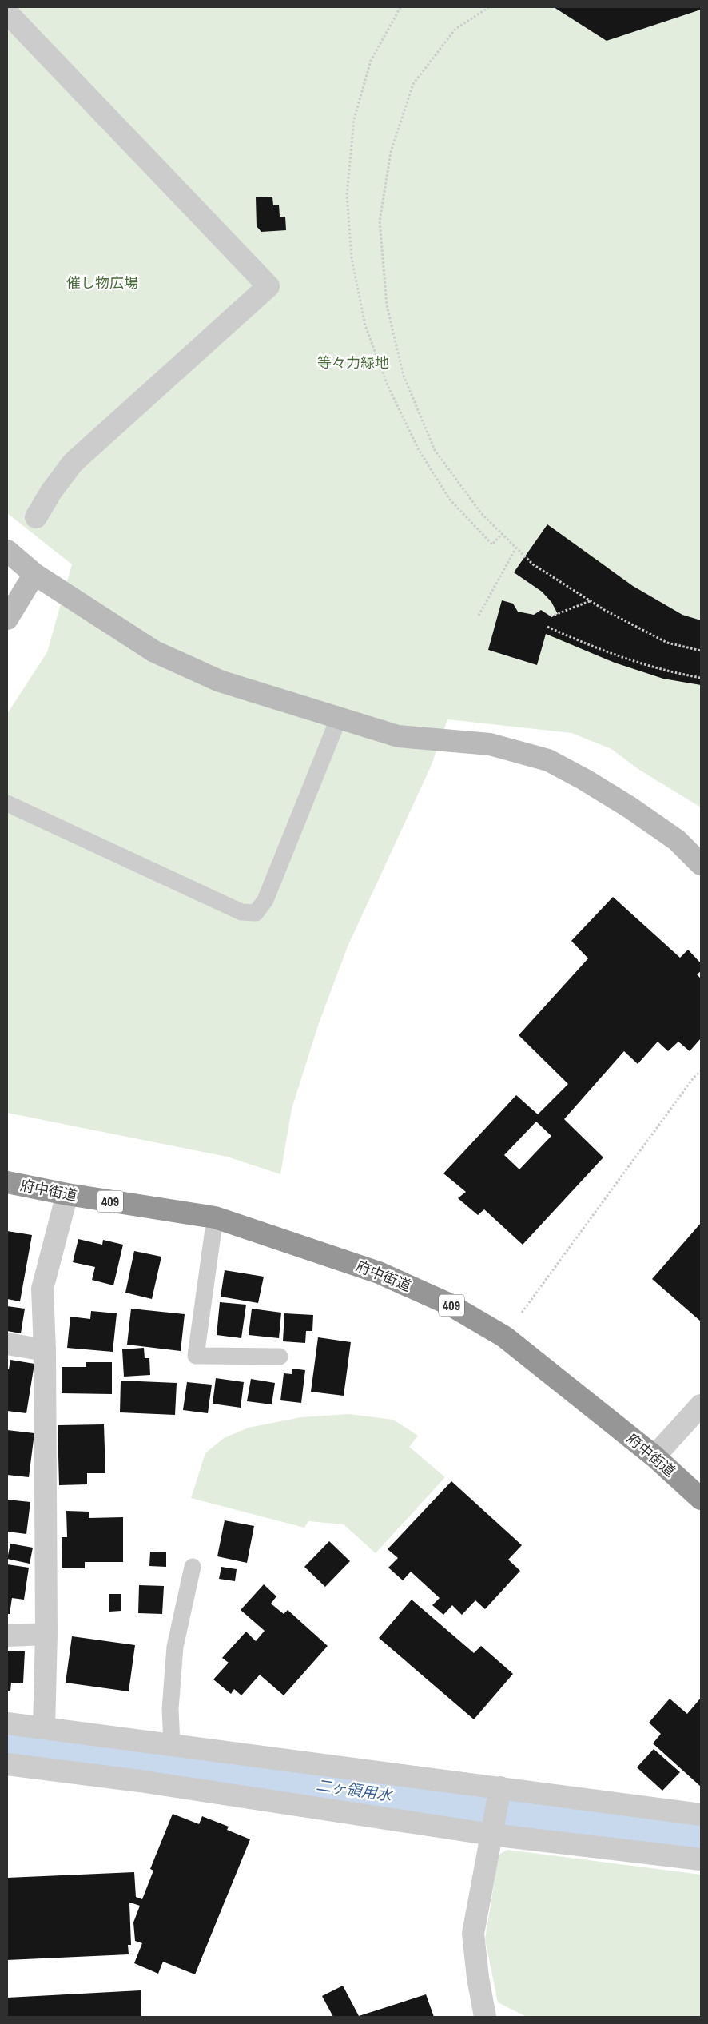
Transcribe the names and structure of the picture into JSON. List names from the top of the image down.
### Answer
{
  "streets": {
    "highway": ["府中街道", "409"]
  },
  "water": ["二ヶ領用水"],
  "parks": ["催し物広場", "等々力緑地"]
}
